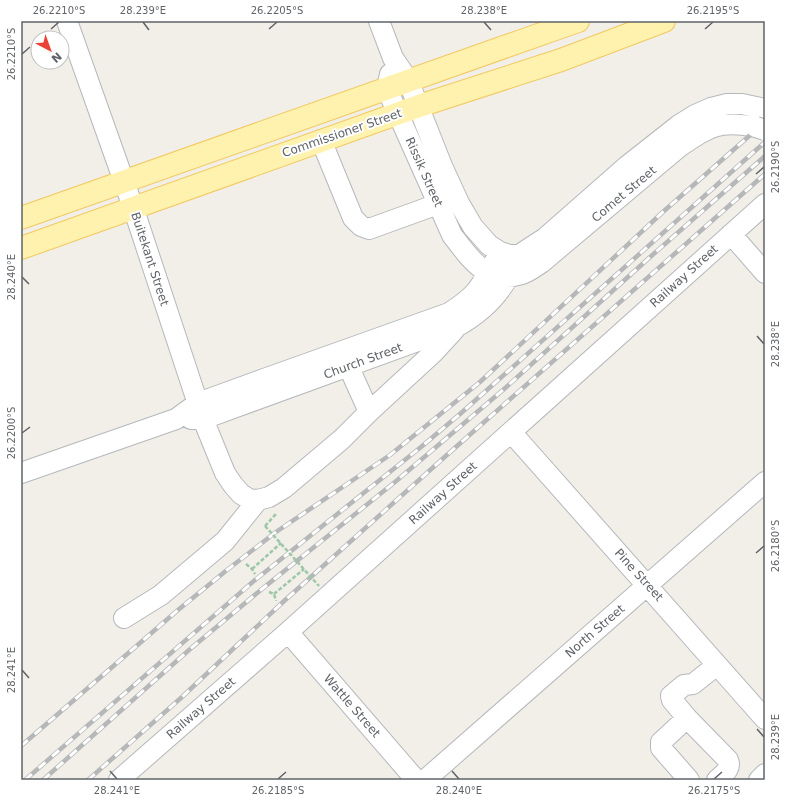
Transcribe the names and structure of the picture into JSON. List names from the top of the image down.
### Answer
{
  "streets": {
    "main road": ["Commissioner Street"],
    "street": [
      "Rissik Street",
      "Comet Street",
      "Buitekant Street",
      "Railway Street",
      "Church Street",
      "Pine Street",
      "North Street",
      "Wattle Street"
    ]
  },
  "crossings": [
    ["Commissioner Street", "Rissik Street"],
    ["Commissioner Street", "Buitekant Street"],
    ["Rissik Street", "Comet Street"],
    ["Rissik Street", "Church Street"],
    ["Comet Street", "Church Street"],
    ["Buitekant Street", "Church Street"],
    ["Railway Street", "Pine Street"],
    ["Railway Street", "Wattle Street"],
    ["Pine Street", "North Street"]
  ],
  "north": "bottom right",
  "coordinates": [
    "26.2210°S",
    "28.239°E",
    "26.2205°S",
    "28.238°E",
    "26.2195°S",
    "26.2190°S",
    "28.240°E",
    "26.2200°S",
    "26.2180°S",
    "28.241°E",
    "26.2185°S",
    "26.2175°S"
  ]
}
